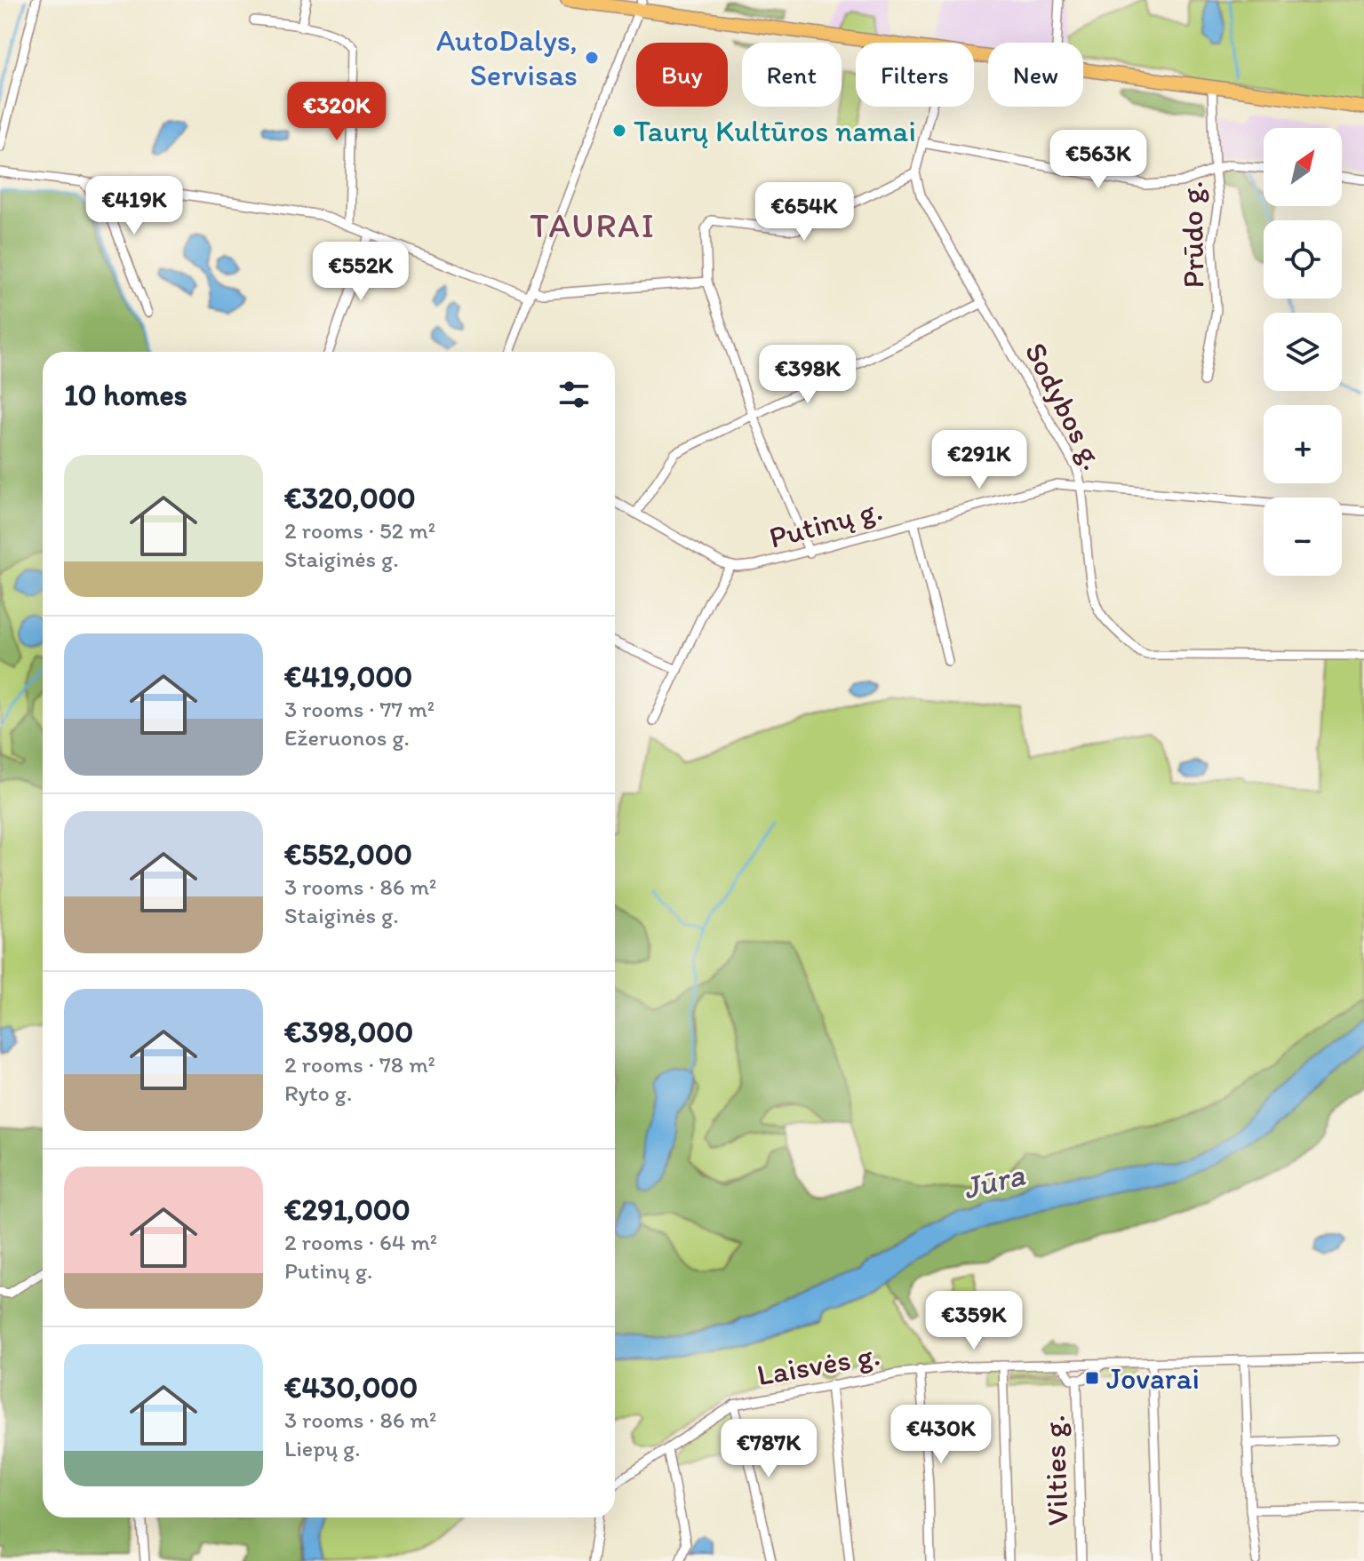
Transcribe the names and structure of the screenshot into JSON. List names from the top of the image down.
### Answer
{
  "streets": {
    "street": [
      "Prūdo g.",
      "Sodybos g.",
      "Putinų g.",
      "Laisvės g.",
      "Vilties g."
    ]
  },
  "crossings": [
    ["Sodybos g.", "Putinų g."]
  ],
  "districts": ["TAURAI"],
  "water": ["Jūra"],
  "places": {
    "other": ["AutoDalys, Servisas", "Taurų Kultūros namai"],
    "transit": ["Jovarai"]
  },
  "north": "top right",
  "page": {
    "chip": [
      "Buy",
      "Rent",
      "Filters",
      "New"
    ],
    "price": [
      "€320K",
      "€563K",
      "€419K",
      "€654K",
      "€552K",
      "€398K",
      "€291K",
      "€359K",
      "€430K",
      "€787K"
    ],
    "map_buttons": ["+", "−"],
    "heading": "10 homes",
    "list": [
      {
        "name": "€320,000",
        "note": "2 rooms · 52 m² · Staiginės g."
      },
      {
        "name": "€419,000",
        "note": "3 rooms · 77 m² · Ežeruonos g."
      },
      {
        "name": "€552,000",
        "note": "3 rooms · 86 m² · Staiginės g."
      },
      {
        "name": "€398,000",
        "note": "2 rooms · 78 m² · Ryto g."
      },
      {
        "name": "€291,000",
        "note": "2 rooms · 64 m² · Putinų g."
      },
      {
        "name": "€430,000",
        "note": "3 rooms · 86 m² · Liepų g."
      }
    ]
  }
}
